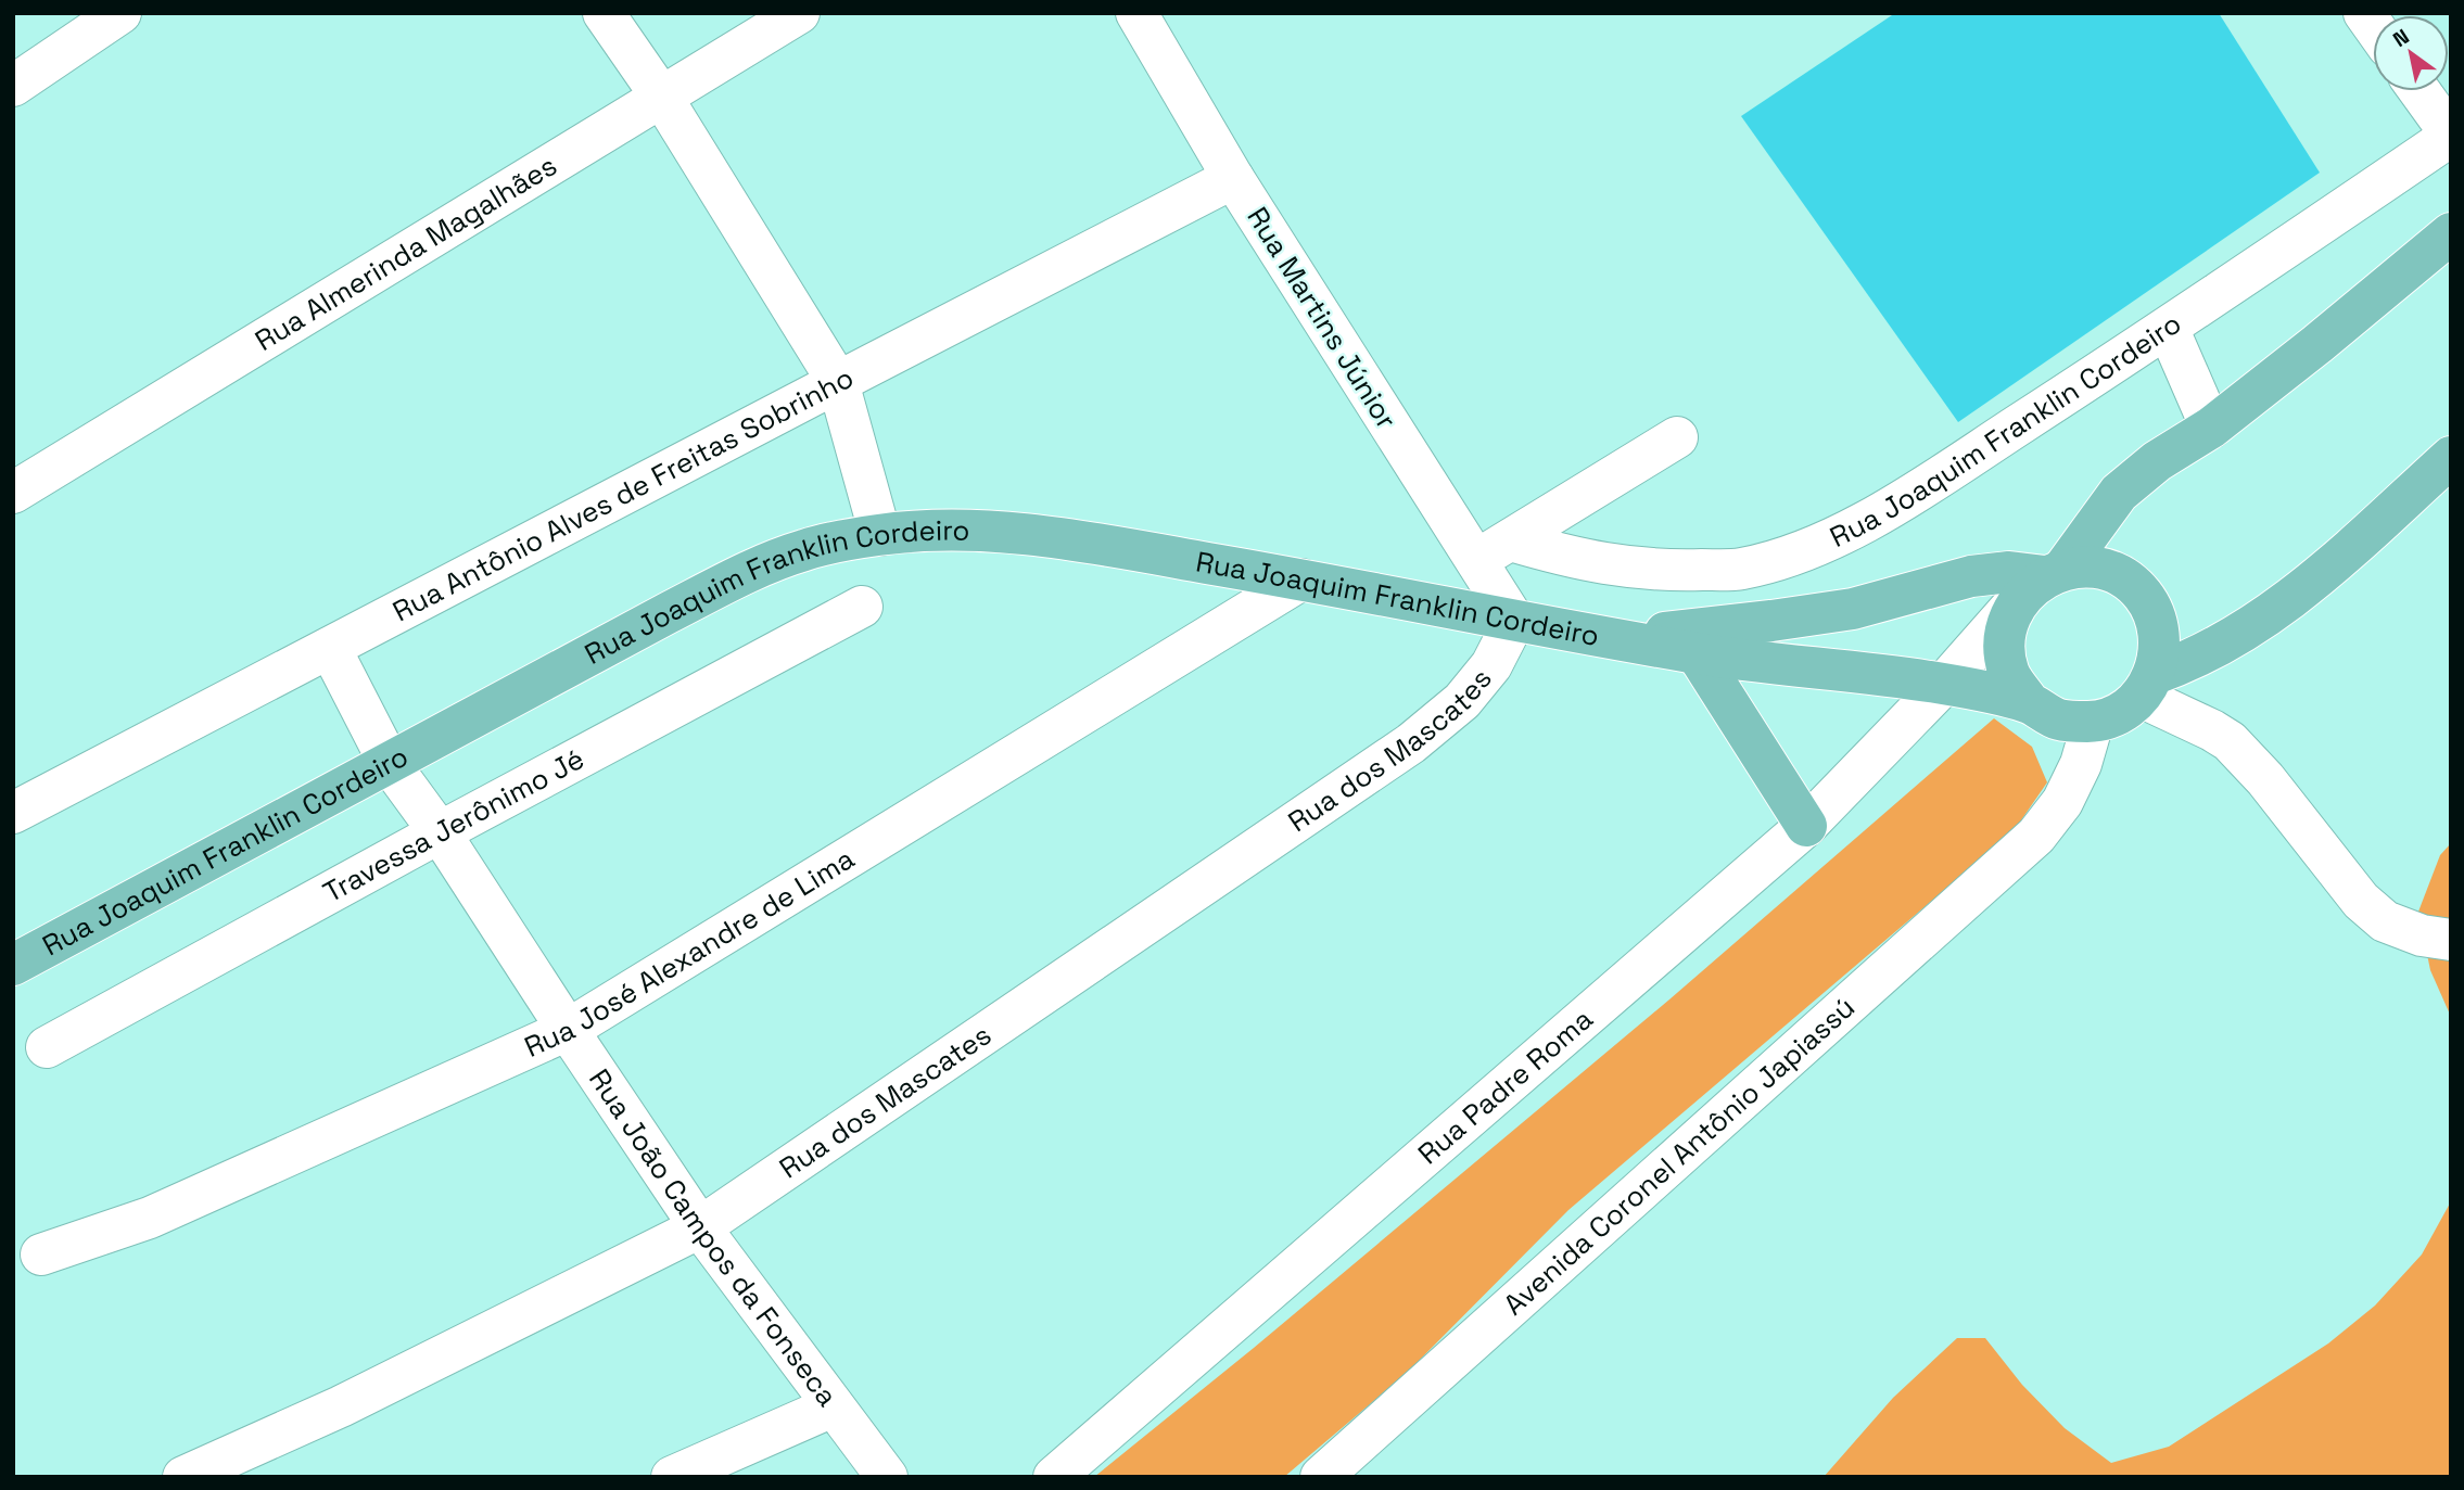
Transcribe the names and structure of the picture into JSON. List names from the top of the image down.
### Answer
{
  "streets": {
    "main road": ["Rua Joaquim Franklin Cordeiro"],
    "street": [
      "Rua Almerinda Magalhães",
      "Rua Martins Júnior",
      "Rua Antônio Alves de Freitas Sobrinho",
      "Rua dos Mascates",
      "Travessa Jerônimo Jé",
      "Rua José Alexandre de Lima",
      "Rua Padre Roma",
      "Avenida Coronel Antônio Japiassú",
      "Rua João Campos da Fonseca"
    ]
  },
  "crossings": [
    ["Rua Martins Júnior", "Rua Joaquim Franklin Cordeiro"],
    ["Rua Martins Júnior", "Rua Antônio Alves de Freitas Sobrinho"],
    ["Rua Martins Júnior", "Rua dos Mascates"],
    ["Rua Joaquim Franklin Cordeiro", "Rua dos Mascates"],
    ["Rua Joaquim Franklin Cordeiro", "Rua José Alexandre de Lima"],
    ["Rua Joaquim Franklin Cordeiro", "Rua Padre Roma"],
    ["Rua Joaquim Franklin Cordeiro", "Avenida Coronel Antônio Japiassú"],
    ["Rua Joaquim Franklin Cordeiro", "Rua João Campos da Fonseca"],
    ["Rua Antônio Alves de Freitas Sobrinho", "Rua João Campos da Fonseca"],
    ["Rua dos Mascates", "Rua João Campos da Fonseca"],
    ["Travessa Jerônimo Jé", "Rua João Campos da Fonseca"],
    ["Rua José Alexandre de Lima", "Rua João Campos da Fonseca"],
    ["Rua Padre Roma", "Avenida Coronel Antônio Japiassú"]
  ],
  "north": "top left"
}
